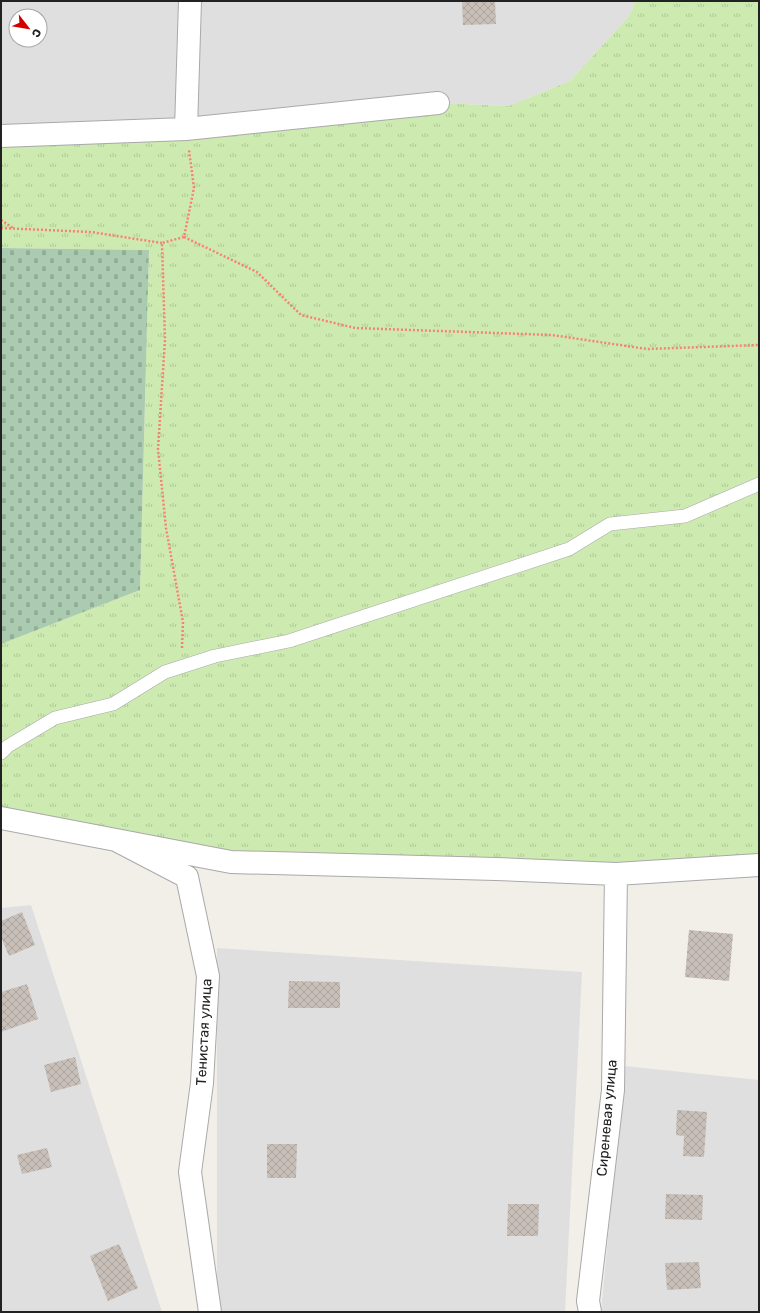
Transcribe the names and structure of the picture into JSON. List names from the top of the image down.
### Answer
{
  "streets": {
    "street": ["Тенистая улица", "Сиреневая улица"]
  },
  "north": "bottom right"
}
